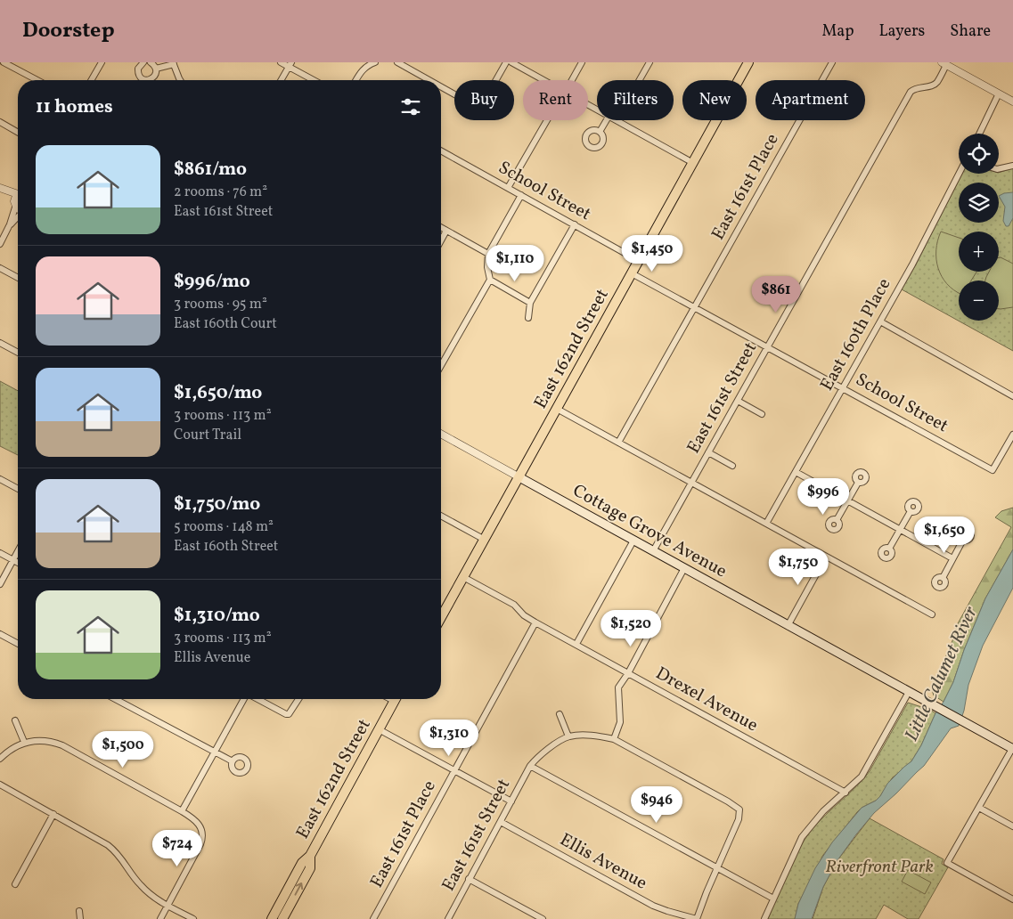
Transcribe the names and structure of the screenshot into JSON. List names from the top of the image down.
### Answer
{
  "streets": {
    "main road": ["East 162nd Street", "Cottage Grove Avenue"],
    "street": [
      "East 161st Place",
      "School Street",
      "East 160th Place",
      "East 161st Street",
      "Drexel Avenue",
      "Ellis Avenue"
    ]
  },
  "crossings": [
    ["East 161st Place", "School Street"],
    ["East 161st Place", "Drexel Avenue"],
    ["School Street", "East 160th Place"],
    ["School Street", "East 162nd Street"],
    ["School Street", "East 161st Street"],
    ["East 162nd Street", "Cottage Grove Avenue"],
    ["East 162nd Street", "Drexel Avenue"],
    ["East 161st Street", "Cottage Grove Avenue"],
    ["East 161st Street", "Ellis Avenue"]
  ],
  "water": ["Little Calumet River"],
  "parks": ["Riverfront Park"],
  "page": {
    "header": "Doorstep",
    "nav": ["Map", "Layers", "Share"],
    "chip": [
      "Buy",
      "Rent",
      "Filters",
      "New",
      "Apartment"
    ],
    "heading": "11 homes",
    "map_buttons": ["+", "−"],
    "list": [
      {
        "name": "$861/mo",
        "note": "2 rooms · 76 m² · East 161st Street"
      },
      {
        "name": "$996/mo",
        "note": "3 rooms · 95 m² · East 160th Court"
      },
      {
        "name": "$1,650/mo",
        "note": "3 rooms · 113 m² · Court Trail"
      },
      {
        "name": "$1,750/mo",
        "note": "5 rooms · 148 m² · East 160th Street"
      },
      {
        "name": "$1,310/mo",
        "note": "3 rooms · 113 m² · Ellis Avenue"
      }
    ],
    "price": [
      "$1,450",
      "$1,110",
      "$861",
      "$996",
      "$1,650",
      "$1,750",
      "$1,520",
      "$1,310",
      "$1,500",
      "$946",
      "$724"
    ]
  }
}
